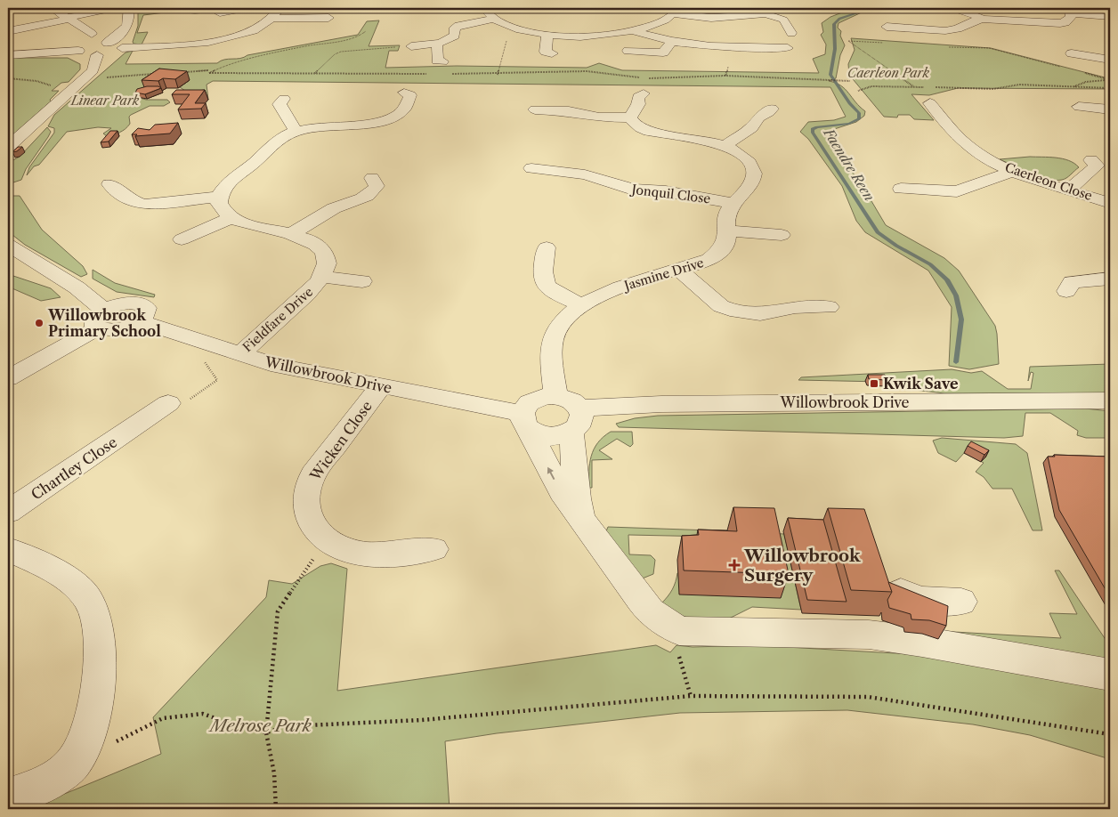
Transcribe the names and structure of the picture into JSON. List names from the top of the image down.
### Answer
{
  "streets": {
    "street": [
      "Caerleon Close",
      "Jonquil Close",
      "Jasmine Drive",
      "Fieldfare Drive",
      "Willowbrook Drive",
      "Wicken Close",
      "Chartley Close"
    ]
  },
  "crossings": [
    ["Jonquil Close", "Jasmine Drive"],
    ["Jasmine Drive", "Willowbrook Drive"],
    ["Fieldfare Drive", "Willowbrook Drive"],
    ["Willowbrook Drive", "Wicken Close"]
  ],
  "water": ["Faendre Reen"],
  "parks": ["Caerleon Park", "Linear Park", "Melrose Park"],
  "places": {
    "other": ["Willowbrook Primary School"],
    "transit": ["Kwik Save"],
    "health": ["Willowbrook Surgery"]
  }
}
